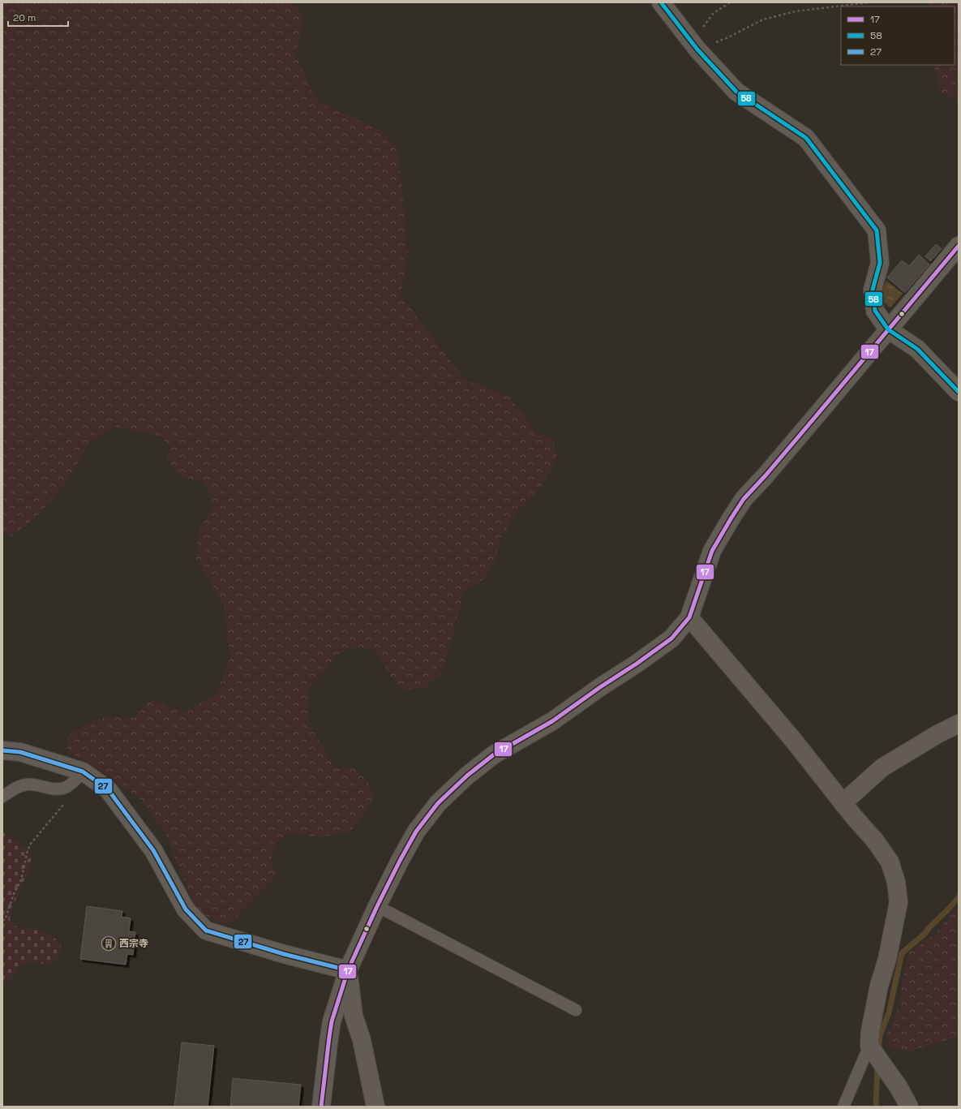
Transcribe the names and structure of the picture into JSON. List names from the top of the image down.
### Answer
{
  "places": {
    "building": ["西宗寺"]
  },
  "lines": ["transit line 58", "transit line 17", "transit line 27"],
  "legend": ["17", "58", "27"],
  "scale_bar": "20 m"
}
